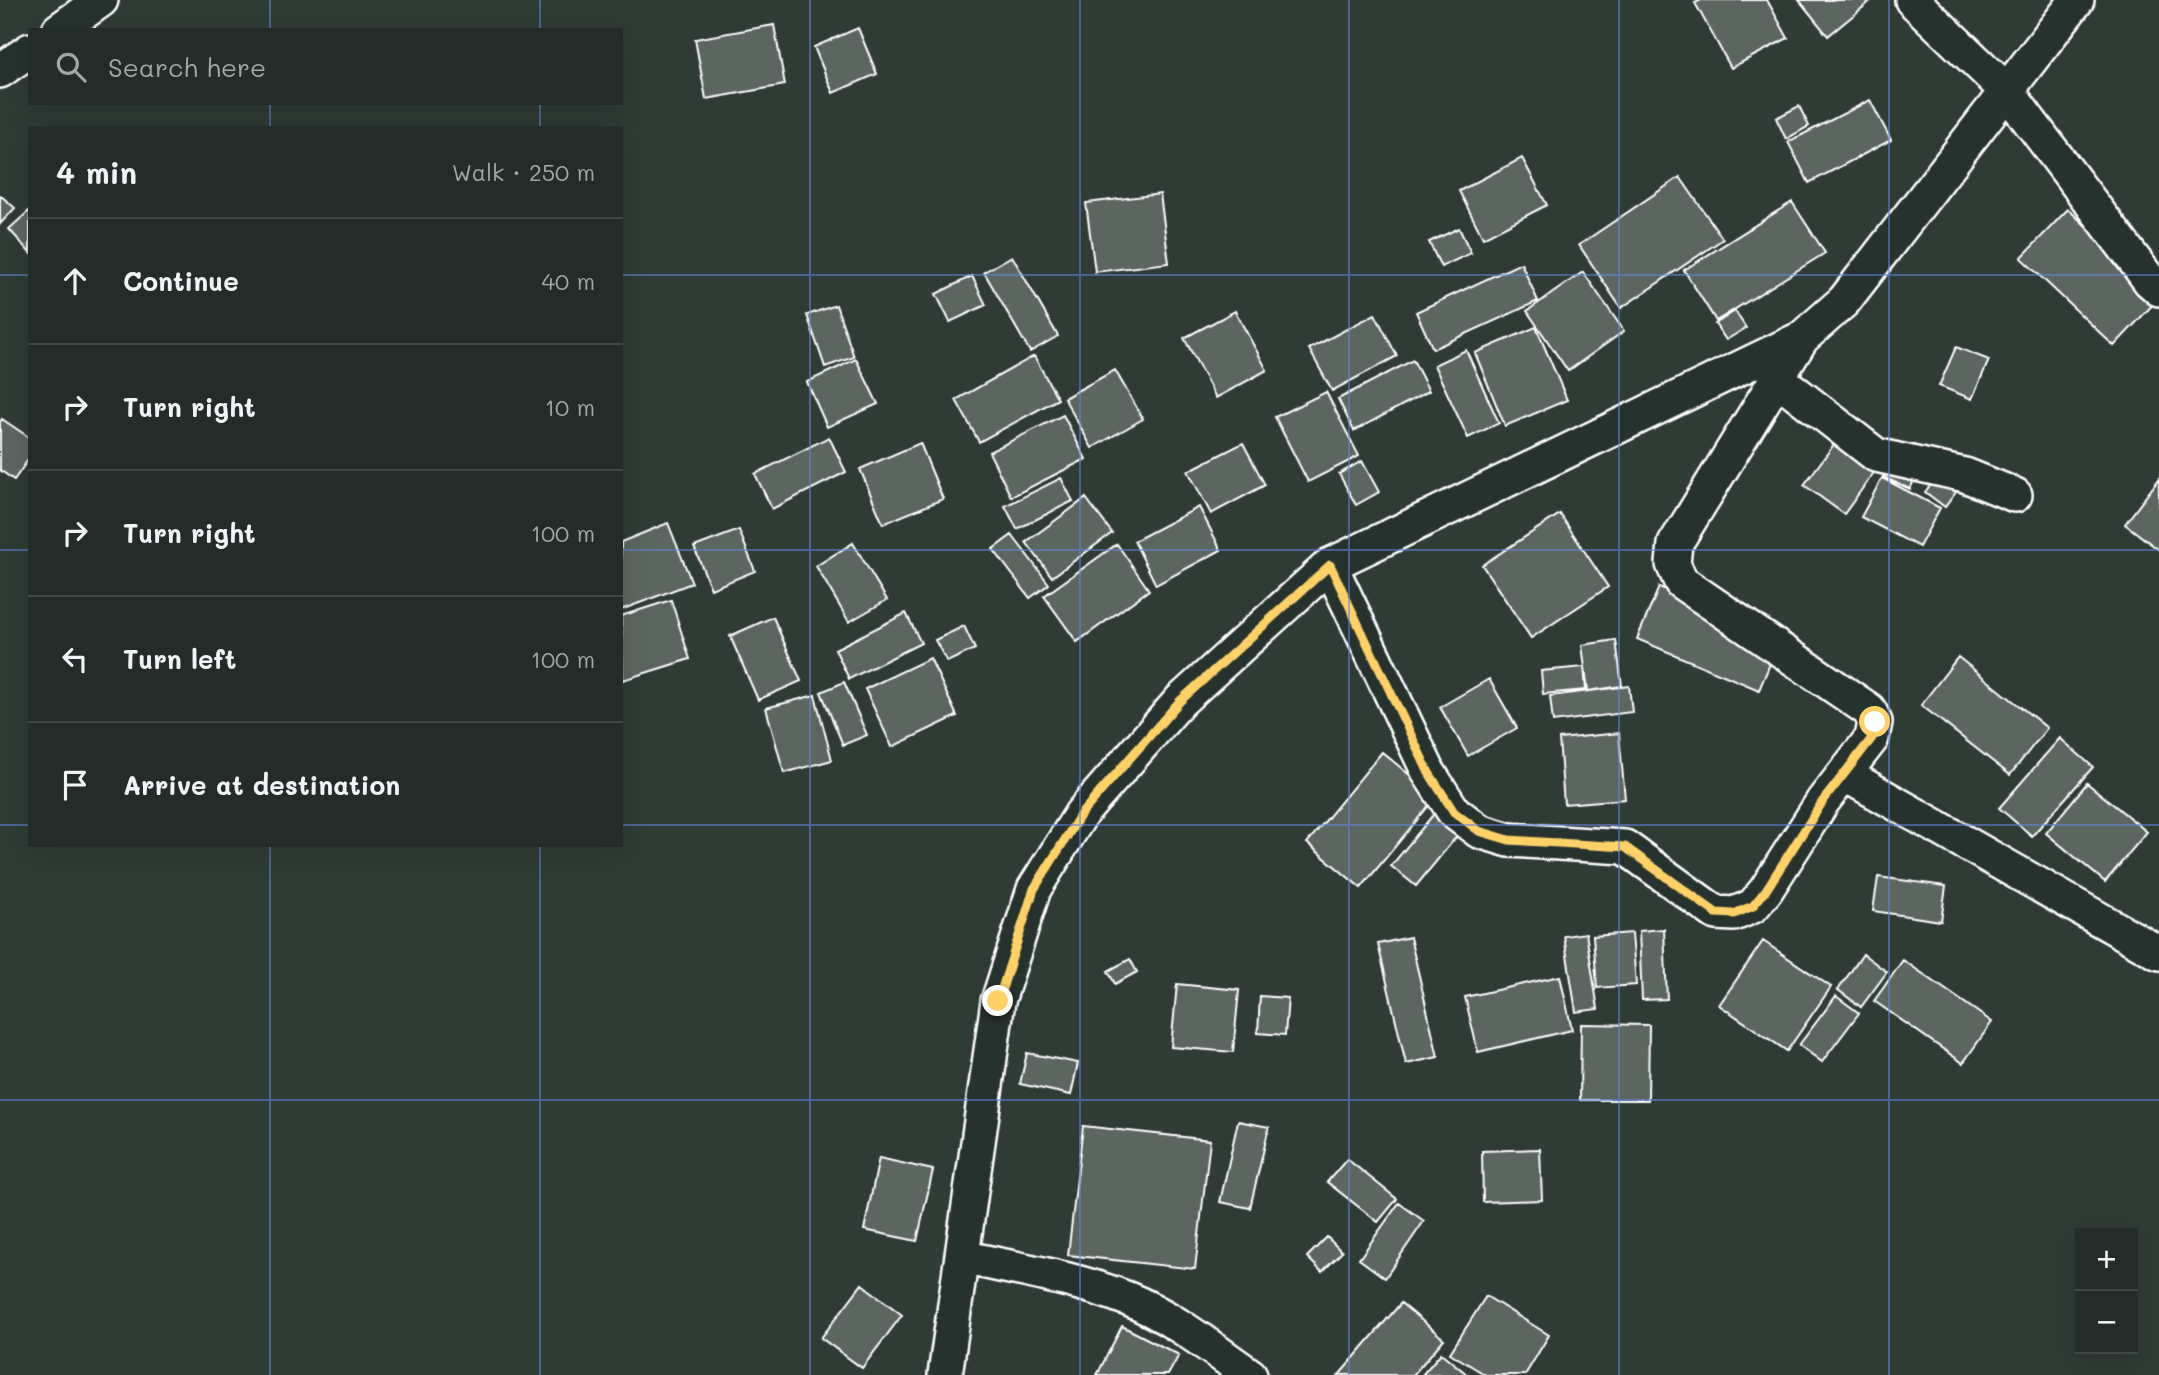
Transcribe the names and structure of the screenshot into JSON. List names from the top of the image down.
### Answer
{
  "page": {
    "search": "Search here",
    "heading": ["4 min", "Walk · 250 m"],
    "list": [
      ["Continue", "40 m"],
      ["Turn right", "10 m"],
      ["Turn right", "100 m"],
      ["Turn left", "100 m"],
      "Arrive at destination"
    ],
    "map_buttons": ["+", "−"]
  }
}
